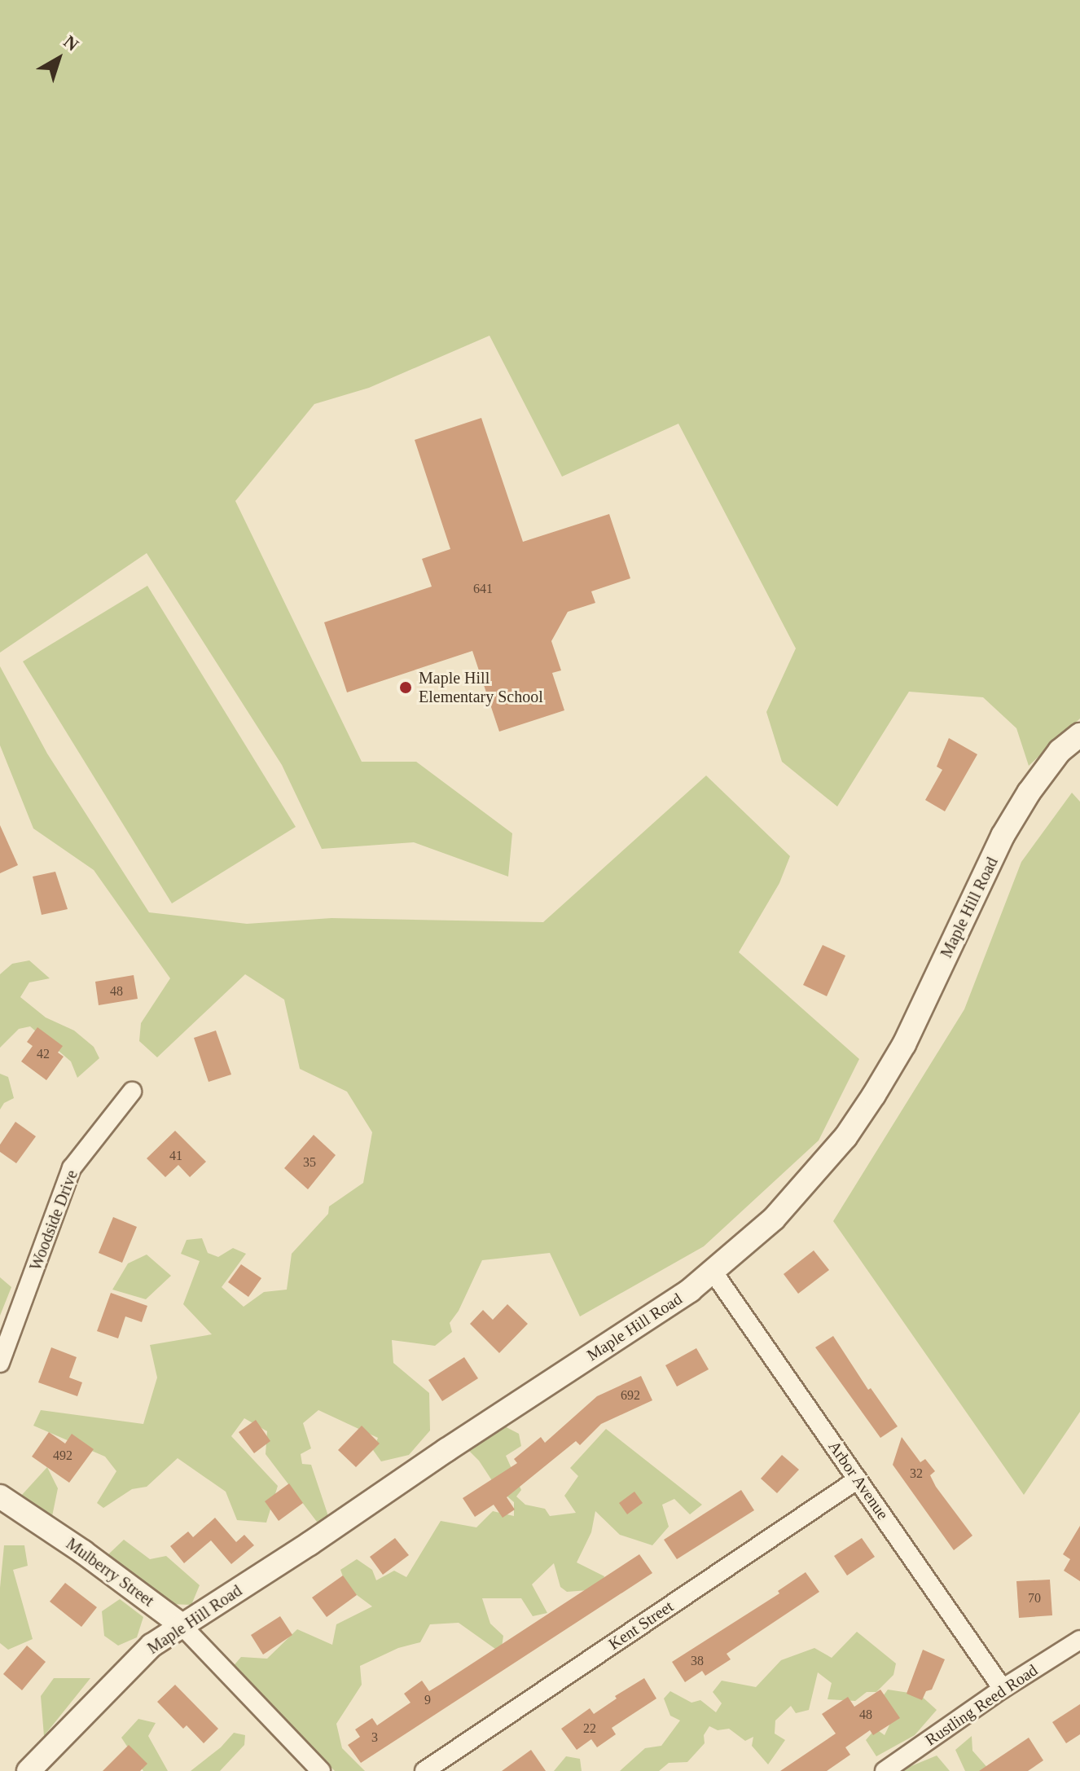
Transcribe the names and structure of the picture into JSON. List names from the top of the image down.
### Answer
{
  "streets": {
    "street": [
      "Maple Hill Road",
      "Woodside Drive",
      "Arbor Avenue",
      "Mulberry Street",
      "Kent Street",
      "Rustling Reed Road"
    ]
  },
  "crossings": [
    ["Maple Hill Road", "Arbor Avenue"],
    ["Maple Hill Road", "Mulberry Street"],
    ["Arbor Avenue", "Kent Street"],
    ["Arbor Avenue", "Rustling Reed Road"]
  ],
  "places": ["Maple Hill Elementary School"],
  "house_numbers": [
    "641",
    "48",
    "42",
    "41",
    "35",
    "692",
    "492",
    "32",
    "70",
    "38",
    "9",
    "48",
    "22",
    "3"
  ],
  "north": "top right"
}
